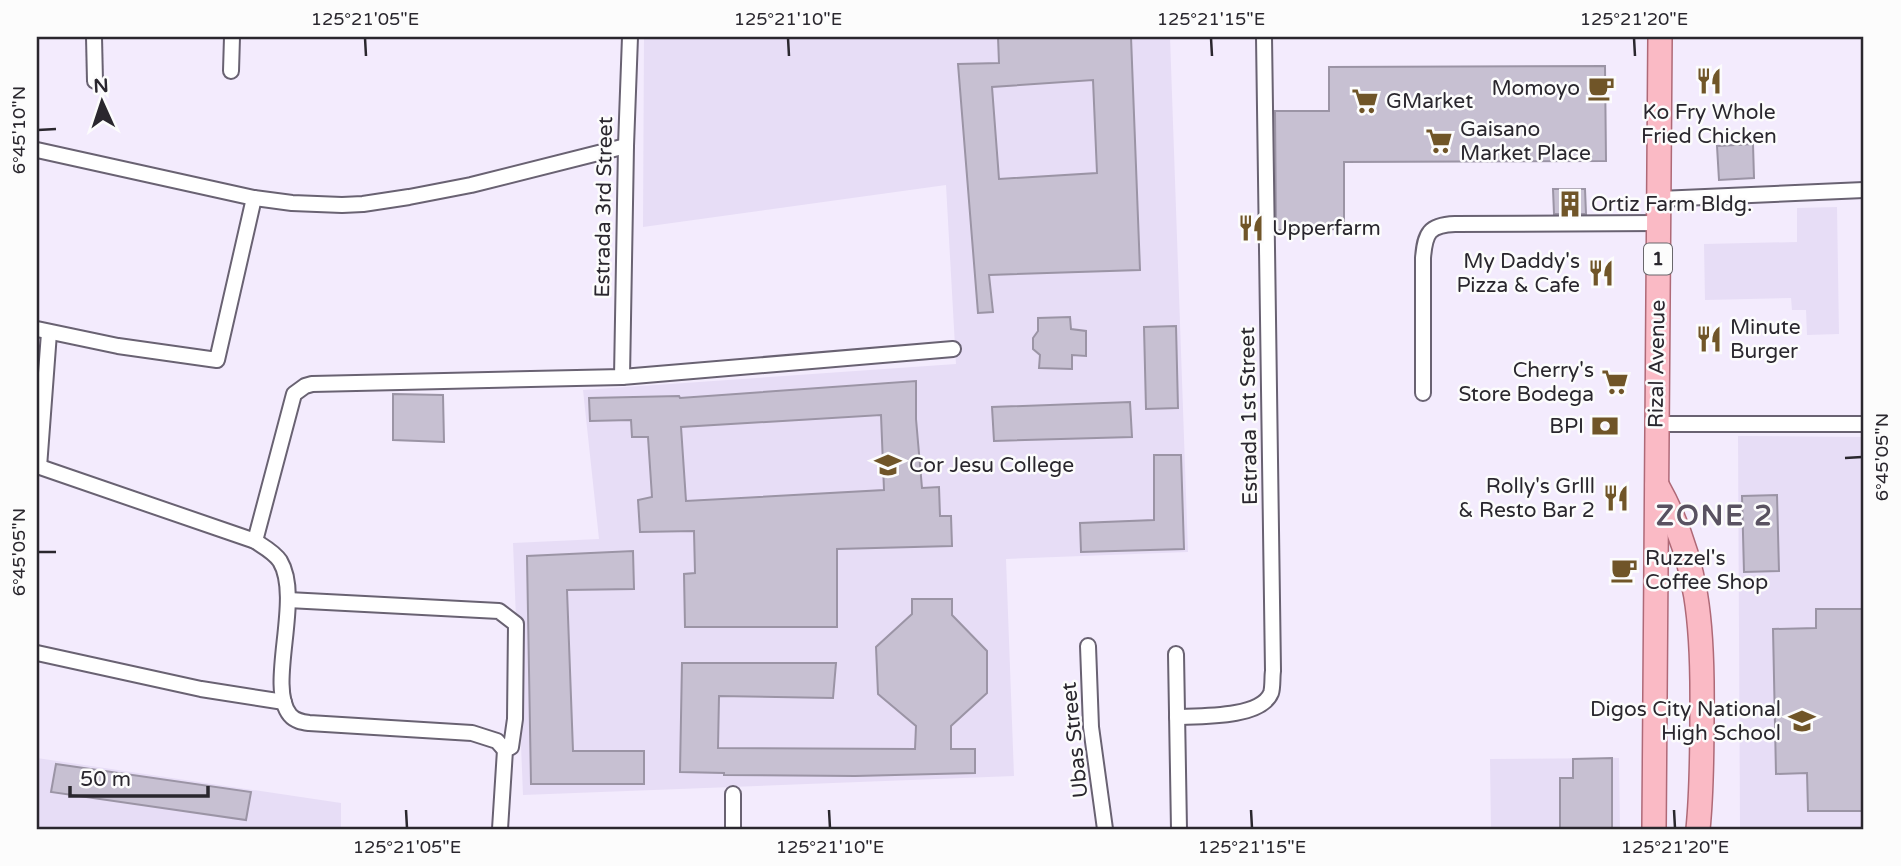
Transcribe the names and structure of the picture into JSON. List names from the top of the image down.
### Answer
{
  "streets": {
    "main road": ["1", "Rizal Avenue"],
    "street": ["Estrada 3rd Street", "Estrada 1st Street", "Ubas Street"]
  },
  "districts": ["ZONE 2"],
  "places": {
    "restaurant": [
      "Ko Fry Whole Fried Chicken",
      "Upperfarm",
      "My Daddy's Pizza & Cafe",
      "Minute Burger",
      "Rolly's Grlll & Resto Bar 2"
    ],
    "cafe": ["Momoyo", "Ruzzel's Coffee Shop"],
    "supermarket": ["GMarket", "Gaisano Market Place", "Cherry's Store Bodega"],
    "building": ["Ortiz Farm Bldg."],
    "bank": ["BPI"],
    "school or university": ["Cor Jesu College", "Digos City National High School"]
  },
  "scale_bar": "50 m",
  "north": "top",
  "coordinates": [
    "125°21'05\"E",
    "125°21'10\"E",
    "125°21'15\"E",
    "125°21'20\"E",
    "6°45'10\"N",
    "6°45'05\"N"
  ]
}
